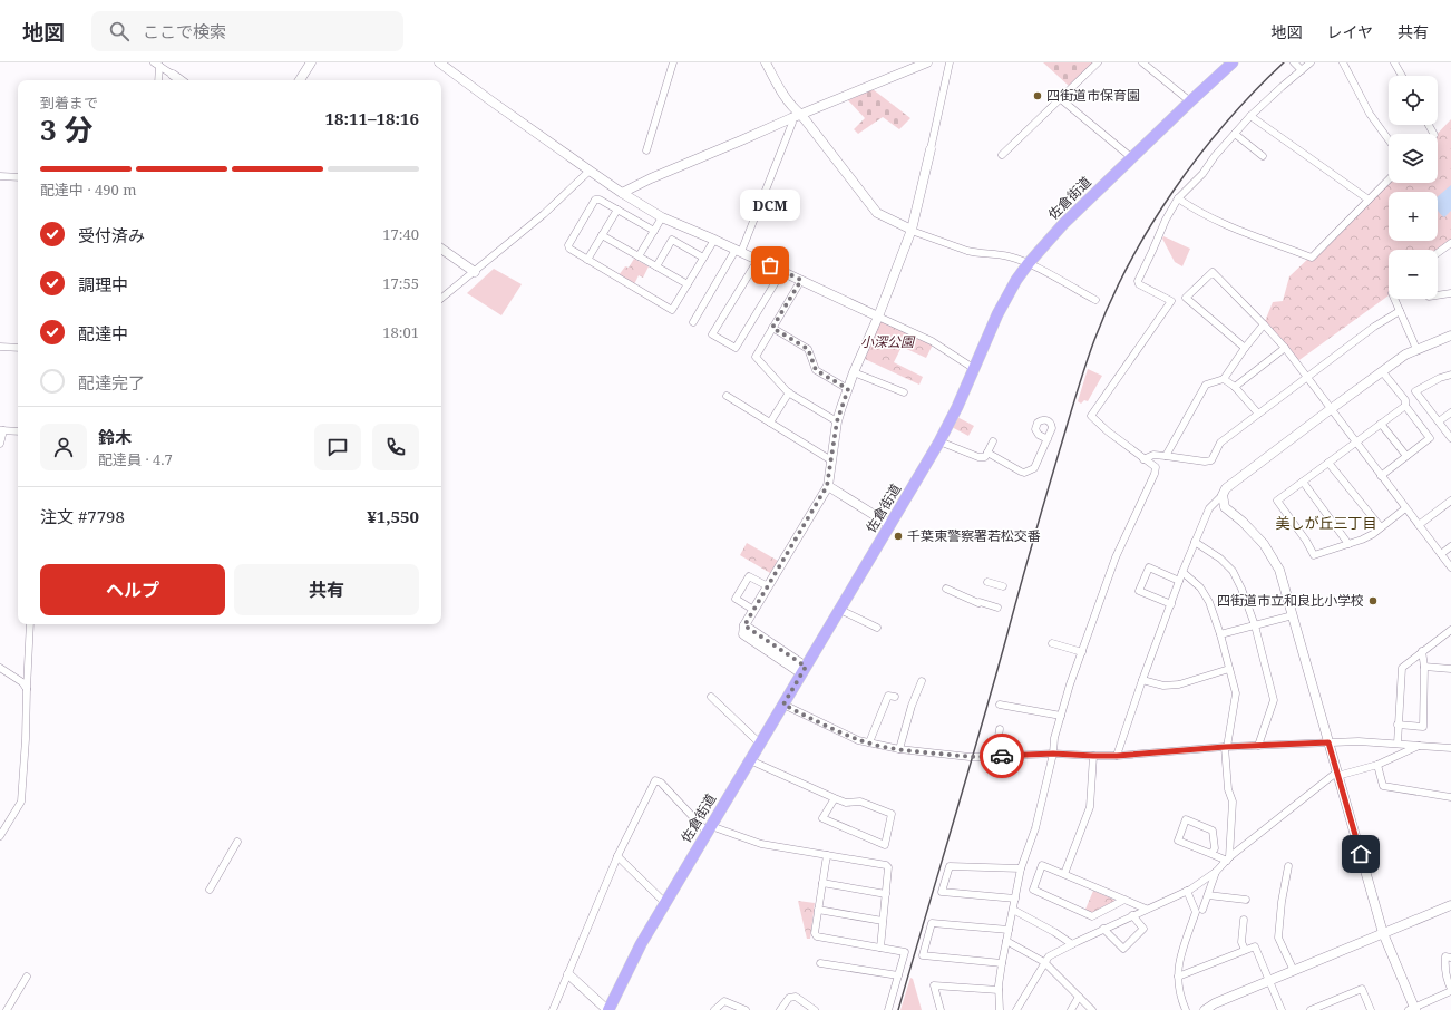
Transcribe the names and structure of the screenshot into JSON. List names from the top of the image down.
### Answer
{
  "streets": {
    "main road": ["佐倉街道"]
  },
  "districts": ["美しが丘三丁目"],
  "parks": ["小深公園"],
  "places": [
    "四街道市保育園",
    "DCM",
    "千葉東警察署若松交番",
    "四街道市立和良比小学校"
  ],
  "page": {
    "header": "地図",
    "search": "ここで検索",
    "nav": ["地図", "レイヤ", "共有"],
    "map_buttons": ["+", "−"],
    "heading": ["3 分", "到着まで", "18:11–18:16"],
    "panel": [
      "鈴木",
      "配達員 · 4.7",
      "注文 #7798",
      "¥1,550"
    ],
    "bar": "配達中 · 490 m",
    "bubble": "DCM",
    "list": [
      ["受付済み", "17:40"],
      ["調理中", "17:55"],
      ["配達中", "18:01"],
      "配達完了"
    ],
    "buttons": ["ヘルプ", "共有"]
  }
}
